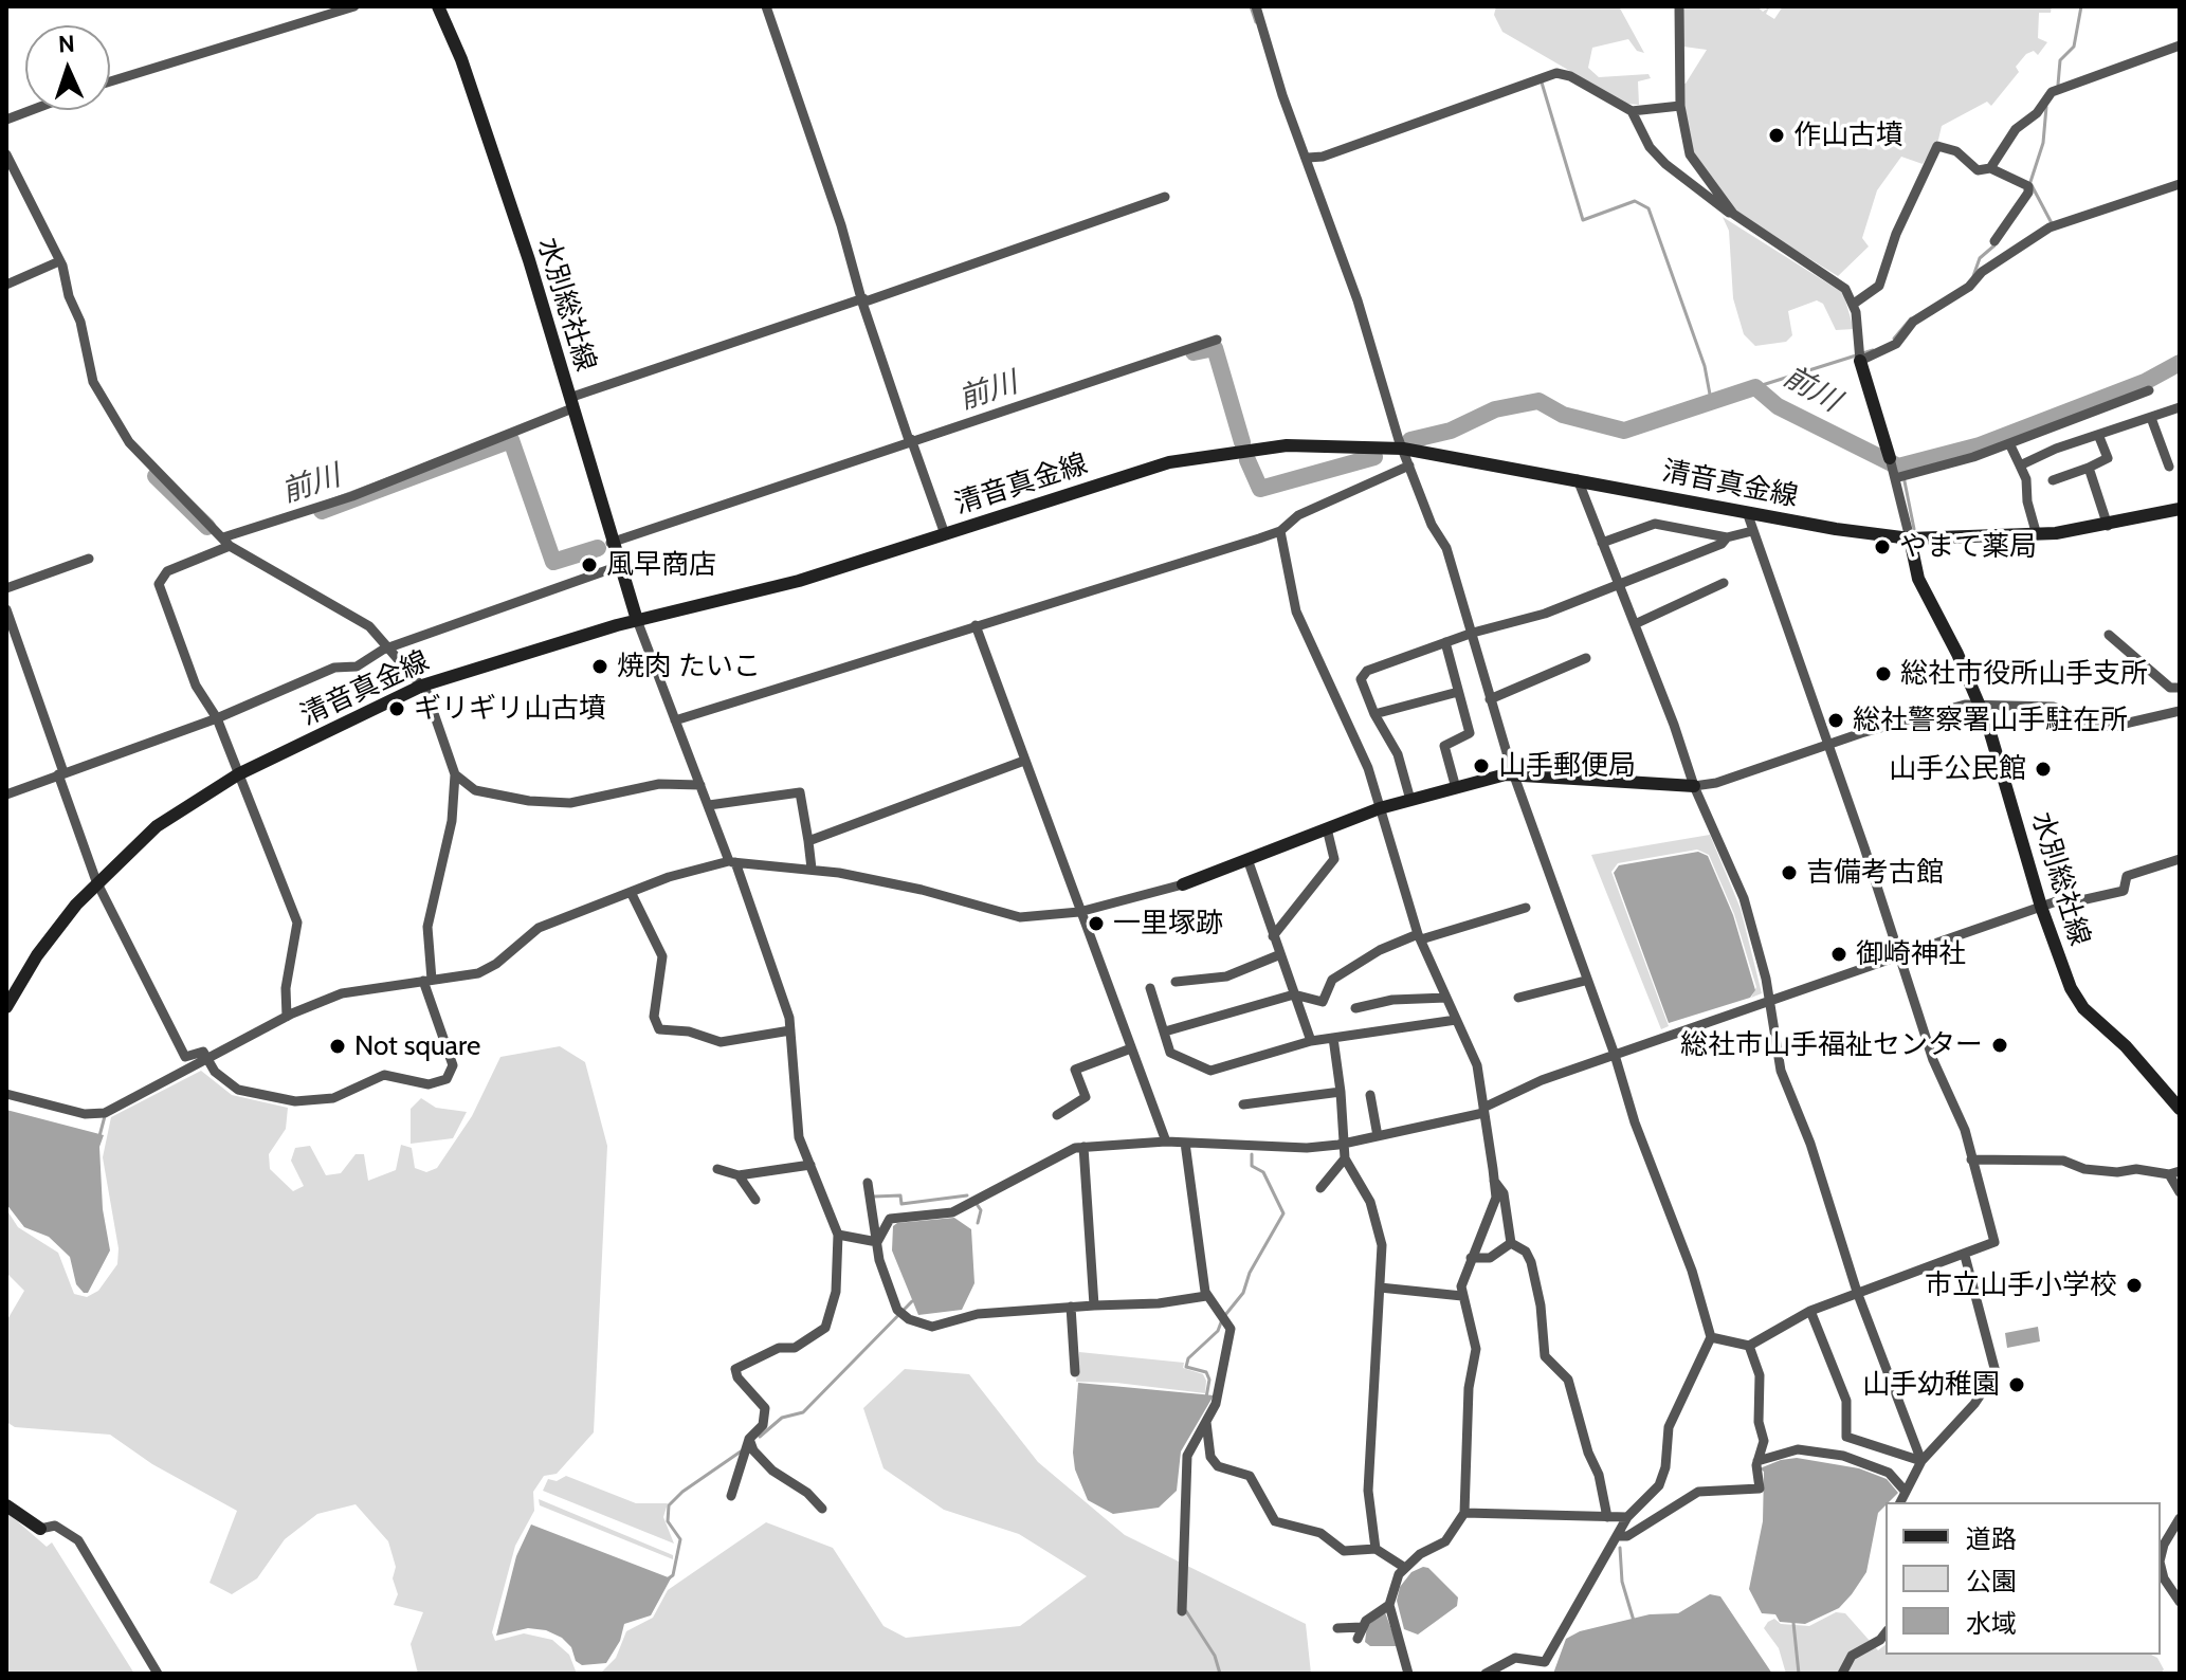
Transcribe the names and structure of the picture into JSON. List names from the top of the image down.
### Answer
{
  "streets": {
    "main road": ["水別総社線", "清音真金線"]
  },
  "crossings": [
    ["水別総社線", "清音真金線"]
  ],
  "water": ["前川"],
  "places": [
    "作山古墳",
    "やまて薬局",
    "風早商店",
    "焼肉 たいこ",
    "総社市役所山手支所",
    "ギリギリ山古墳",
    "総社警察署山手駐在所",
    "山手郵便局",
    "山手公民館",
    "吉備考古館",
    "一里塚跡",
    "御崎神社",
    "総社市山手福祉センター",
    "Not square",
    "市立山手小学校",
    "山手幼稚園"
  ],
  "legend": ["道路", "公園", "水域"],
  "north": "top"
}
